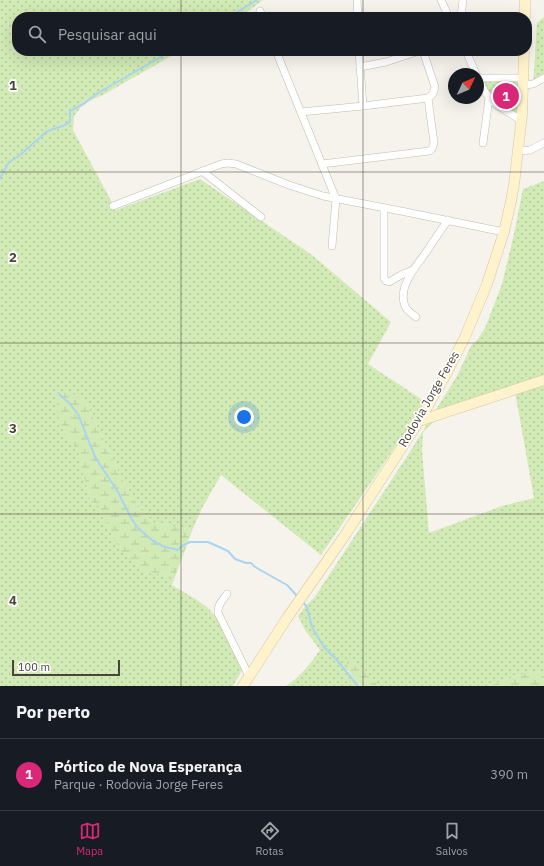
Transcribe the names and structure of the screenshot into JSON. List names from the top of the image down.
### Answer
{
  "streets": {
    "main road": ["Rodovia Jorge Feres"]
  },
  "scale_bar": "100 m",
  "north": "top right",
  "page": {
    "search": "Pesquisar aqui",
    "pins": "1",
    "scale": "100 m",
    "heading": "Por perto",
    "list": [
      {
        "mark": "1",
        "name": "Pórtico de Nova Esperança",
        "note": "Parque · Rodovia Jorge Feres",
        "value": "390 m"
      }
    ],
    "nav": ["Mapa", "Rotas", "Salvos"]
  },
  "grid": {
    "rows": [
      "1",
      "2",
      "3",
      "4"
    ]
  }
}
